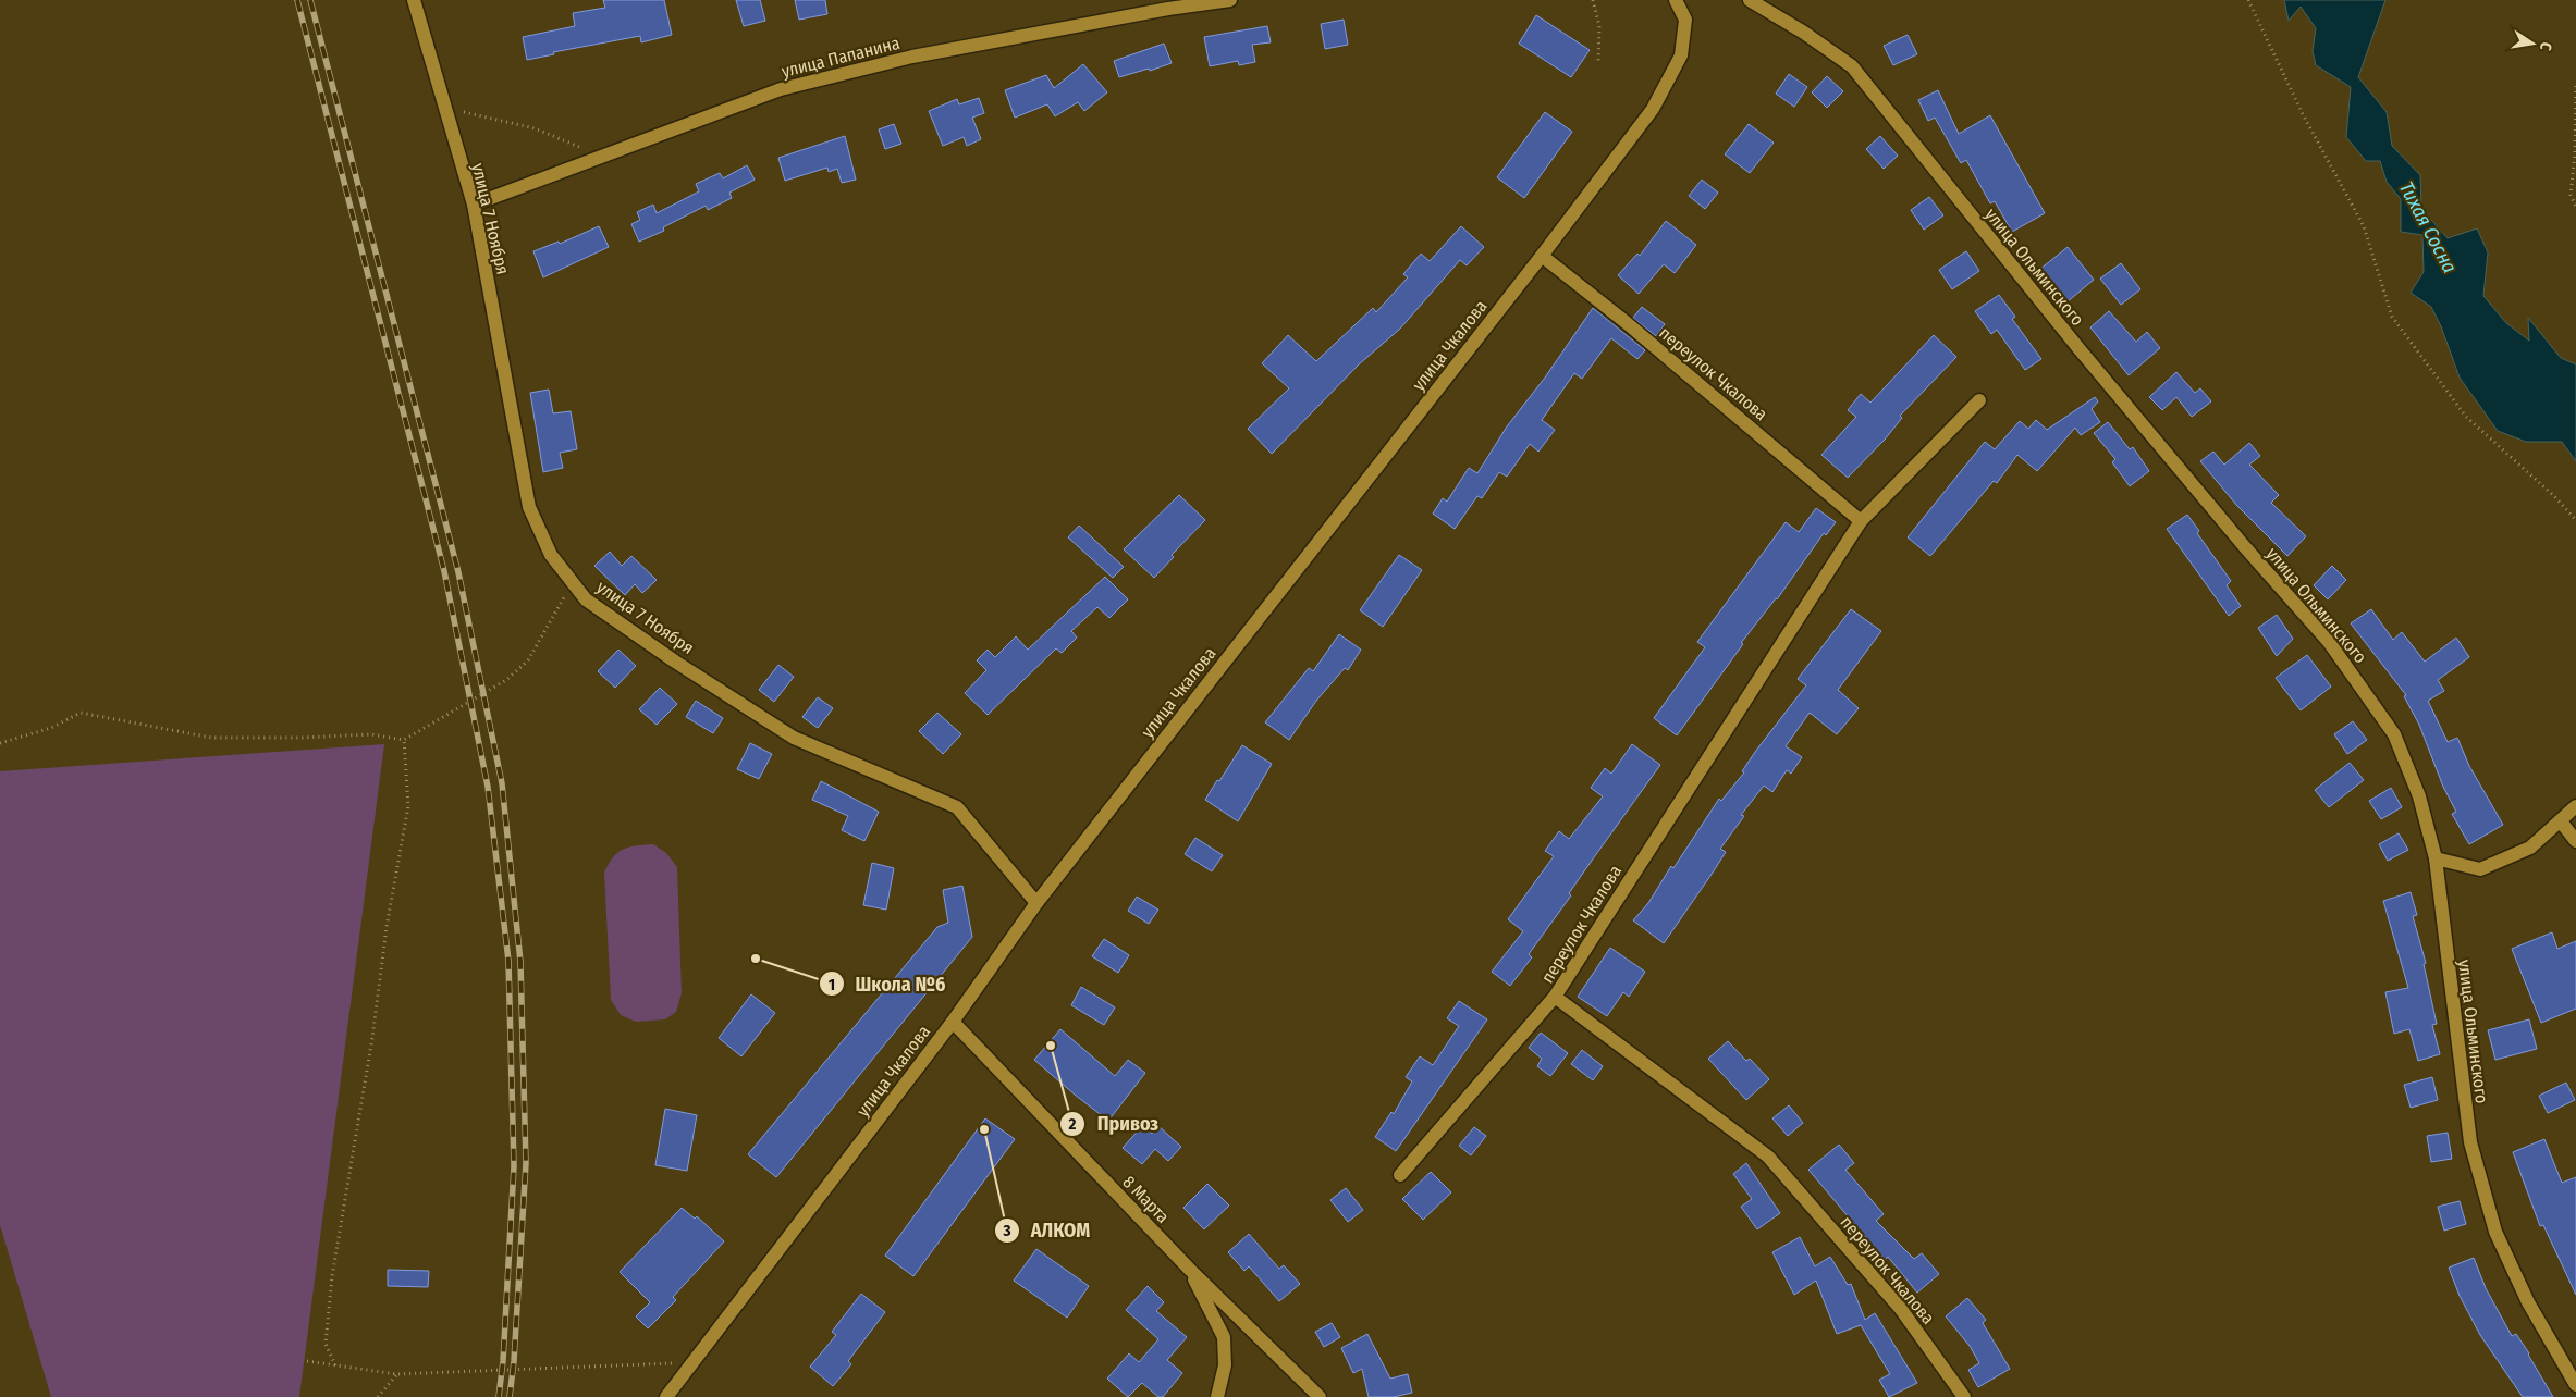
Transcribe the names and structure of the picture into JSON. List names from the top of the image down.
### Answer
{
  "streets": {
    "street": [
      "улица Папанина",
      "улица 7 Ноября",
      "улица Ольминского",
      "улица Чкалова",
      "переулок Чкалова",
      "8 Марта"
    ]
  },
  "crossings": [
    ["улица Папанина", "улица 7 Ноября"],
    ["улица 7 Ноября", "улица Чкалова"],
    ["улица Чкалова", "переулок Чкалова"],
    ["улица Чкалова", "8 Марта"]
  ],
  "water": ["Тихая Сосна"],
  "places": ["Школа №6", "Привоз", "АЛКОМ"],
  "north": "right"
}
